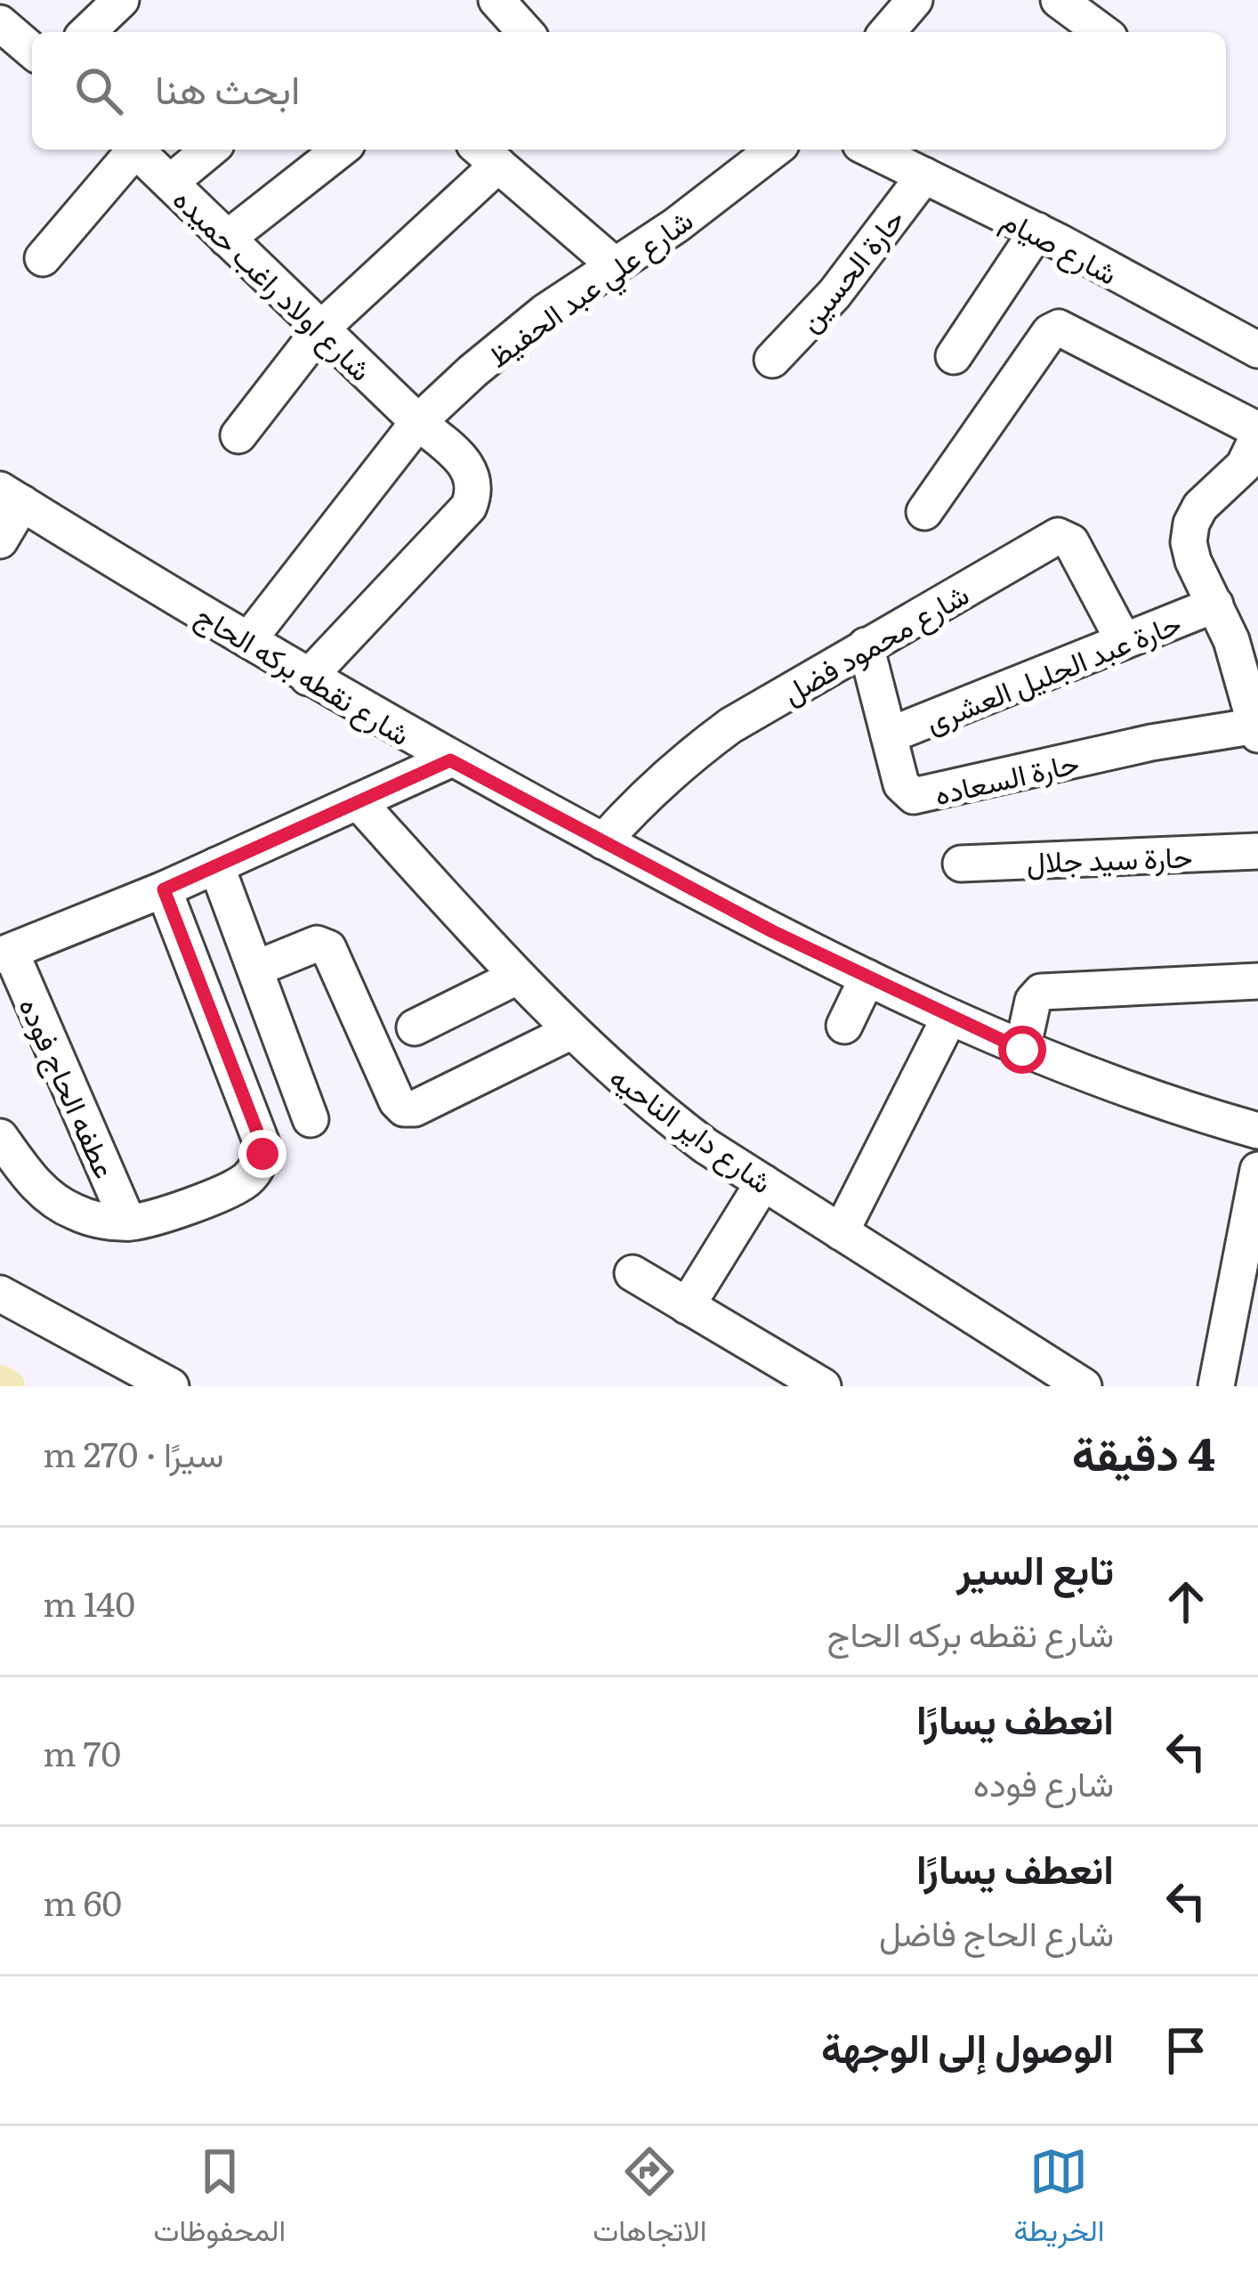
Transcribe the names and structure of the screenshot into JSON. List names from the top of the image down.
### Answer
{
  "streets": {
    "street": [
      "شارع صيام",
      "حارة الحسين",
      "شارع اولاد راغب حميده",
      "شارع علي عبد الحفيظ",
      "شارع محمود فضل",
      "حارة عبد الجليل العشرى",
      "شارع نقطه بركه الحاج",
      "حارة السعاده",
      "حارة سيد جلال",
      "عطفه الحاج فوده",
      "شارع داير الناحيه"
    ]
  },
  "crossings": [
    ["شارع صيام", "حارة الحسين"],
    ["شارع اولاد راغب حميده", "شارع علي عبد الحفيظ"],
    ["شارع اولاد راغب حميده", "شارع نقطه بركه الحاج"],
    ["شارع علي عبد الحفيظ", "شارع نقطه بركه الحاج"],
    ["شارع محمود فضل", "حارة عبد الجليل العشرى"],
    ["شارع محمود فضل", "شارع نقطه بركه الحاج"],
    ["شارع محمود فضل", "حارة السعاده"],
    ["حارة عبد الجليل العشرى", "حارة السعاده"]
  ],
  "page": {
    "search": "ابحث هنا",
    "heading": ["4 دقيقة", "سيرًا · 270 m"],
    "list": [
      ["تابع السير", "شارع نقطه بركه الحاج", "140 m"],
      ["انعطف يسارًا", "شارع فوده", "70 m"],
      ["انعطف يسارًا", "شارع الحاج فاضل", "60 m"],
      "الوصول إلى الوجهة"
    ],
    "nav": ["الخريطة", "الاتجاهات", "المحفوظات"]
  }
}
